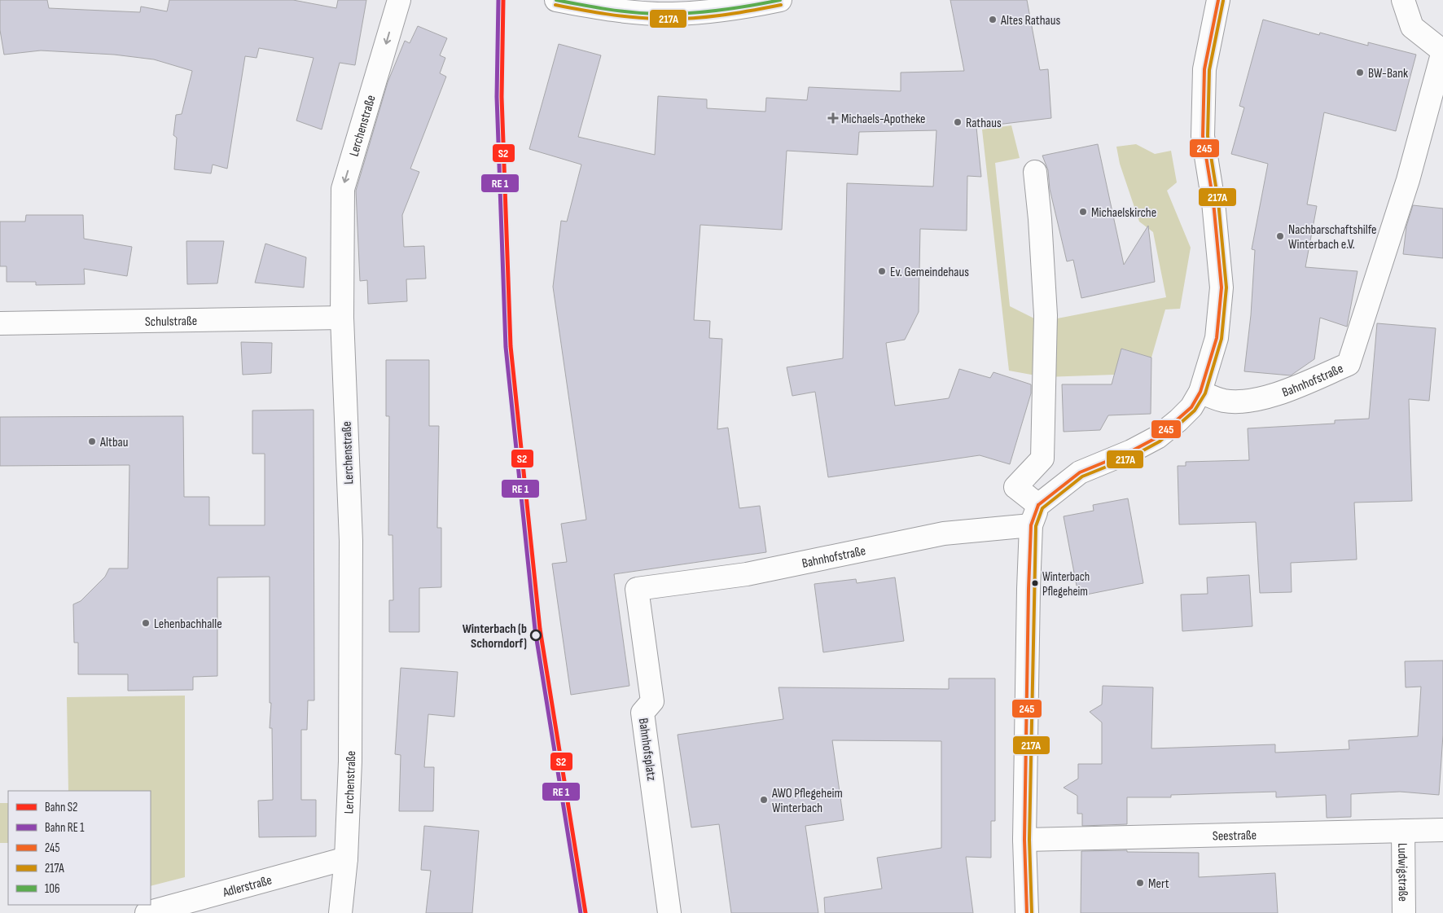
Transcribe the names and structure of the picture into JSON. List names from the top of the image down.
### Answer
{
  "streets": {
    "street": [
      "Lerchenstraße",
      "Schulstraße",
      "Bahnhofstraße",
      "Bahnhofsplatz",
      "Seestraße",
      "Ludwigstraße",
      "Adlerstraße"
    ]
  },
  "crossings": [
    ["Lerchenstraße", "Schulstraße"],
    ["Lerchenstraße", "Adlerstraße"],
    ["Bahnhofstraße", "Bahnhofsplatz"],
    ["Seestraße", "Ludwigstraße"]
  ],
  "one_way": ["Lerchenstraße"],
  "places": {
    "other": [
      "Altes Rathaus",
      "BW-Bank",
      "Rathaus",
      "Michaelskirche",
      "Nachbarschaftshilfe Winterbach e.V.",
      "Ev. Gemeindehaus",
      "Altbau",
      "Winterbach Pflegeheim",
      "Lehenbachhalle",
      "Winterbach (b Schorndorf)",
      "AWO Pflegeheim Winterbach",
      "Mert"
    ],
    "health": ["Michaels-Apotheke"]
  },
  "lines": [
    "rail line S2",
    "transit line 245",
    "transit line 106",
    "transit line 217A"
  ],
  "legend": [
    "Bahn S2",
    "Bahn RE 1",
    "245",
    "217A",
    "106"
  ]
}
